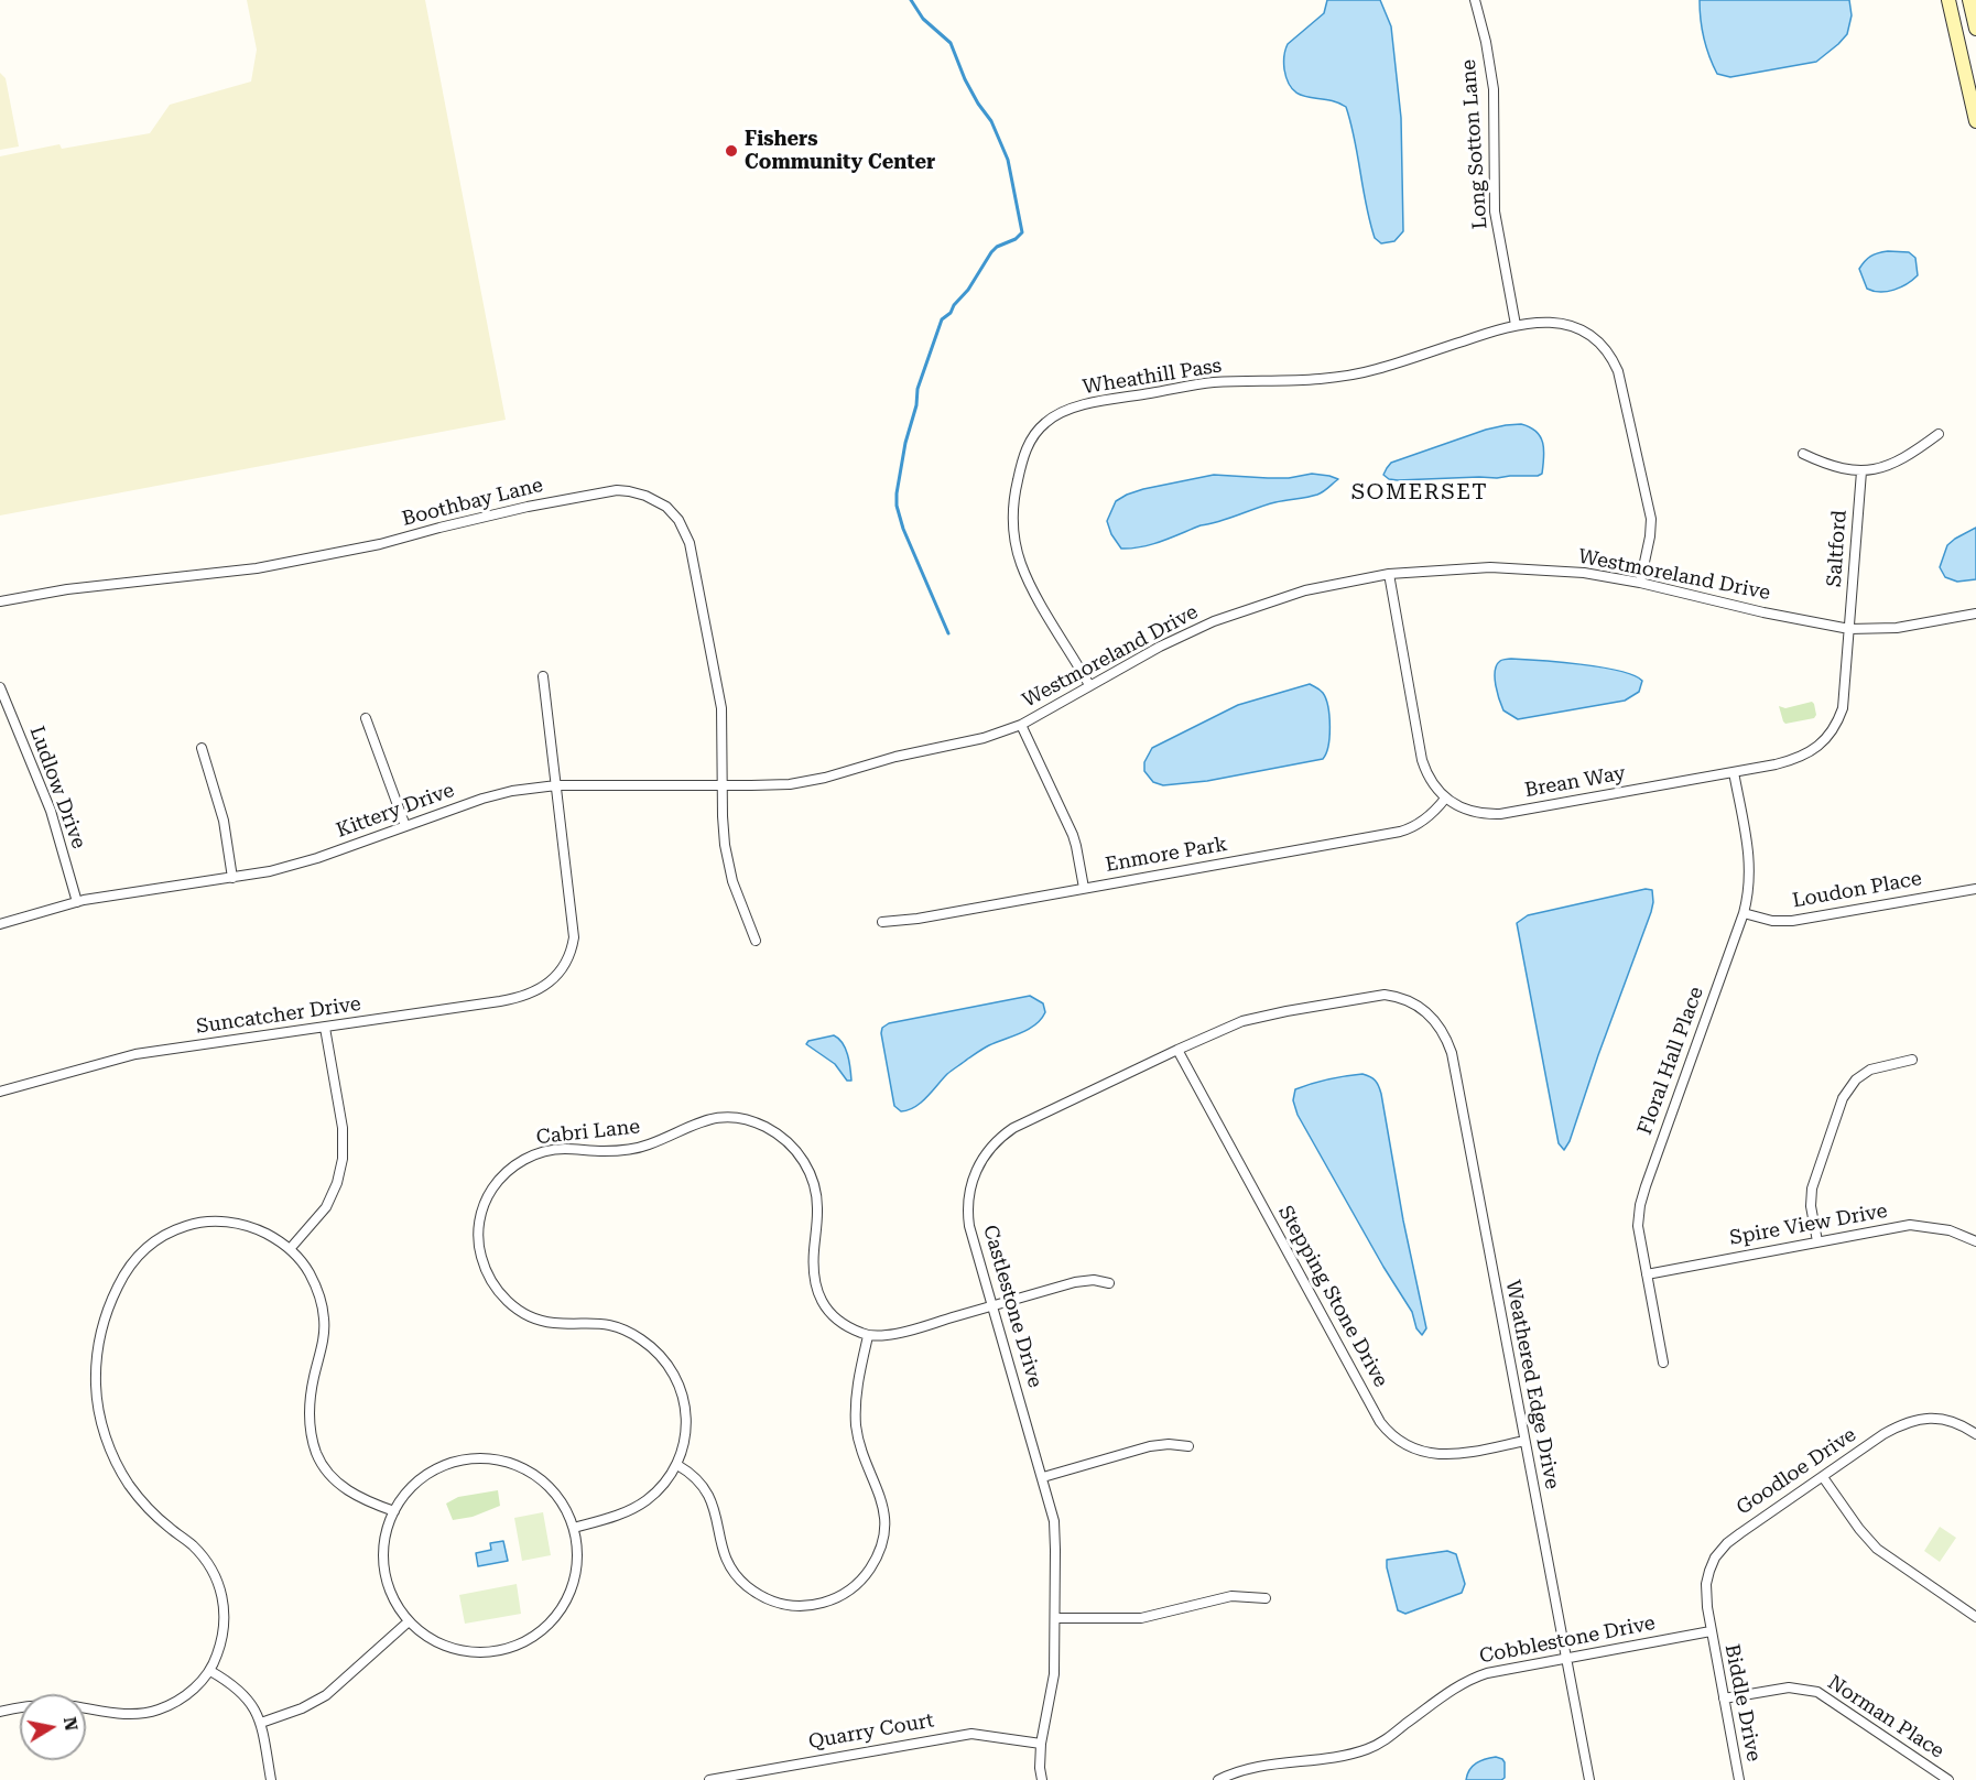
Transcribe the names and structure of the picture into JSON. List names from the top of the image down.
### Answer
{
  "streets": {
    "street": [
      "Long Sotton Lane",
      "Wheathill Pass",
      "Boothbay Lane",
      "Saltford",
      "Westmoreland Drive",
      "Brean Way",
      "Ludlow Drive",
      "Kittery Drive",
      "Enmore Park",
      "Loudon Place",
      "Suncatcher Drive",
      "Floral Hall Place",
      "Cabri Lane",
      "Spire View Drive",
      "Stepping Stone Drive",
      "Castlestone Drive",
      "Weathered Edge Drive",
      "Goodloe Drive",
      "Cobblestone Drive",
      "Biddle Drive",
      "Norman Place",
      "Quarry Court"
    ]
  },
  "crossings": [
    ["Long Sotton Lane", "Wheathill Pass"],
    ["Wheathill Pass", "Westmoreland Drive"],
    ["Boothbay Lane", "Kittery Drive"],
    ["Saltford", "Westmoreland Drive"],
    ["Saltford", "Brean Way"],
    ["Westmoreland Drive", "Brean Way"],
    ["Westmoreland Drive", "Kittery Drive"],
    ["Brean Way", "Enmore Park"],
    ["Brean Way", "Floral Hall Place"],
    ["Ludlow Drive", "Kittery Drive"],
    ["Kittery Drive", "Suncatcher Drive"],
    ["Loudon Place", "Floral Hall Place"],
    ["Floral Hall Place", "Spire View Drive"],
    ["Stepping Stone Drive", "Castlestone Drive"],
    ["Stepping Stone Drive", "Weathered Edge Drive"],
    ["Castlestone Drive", "Weathered Edge Drive"],
    ["Castlestone Drive", "Quarry Court"],
    ["Weathered Edge Drive", "Cobblestone Drive"],
    ["Goodloe Drive", "Cobblestone Drive"],
    ["Goodloe Drive", "Biddle Drive"],
    ["Cobblestone Drive", "Biddle Drive"],
    ["Biddle Drive", "Norman Place"]
  ],
  "districts": ["SOMERSET"],
  "places": ["Fishers Community Center"],
  "north": "right"
}
